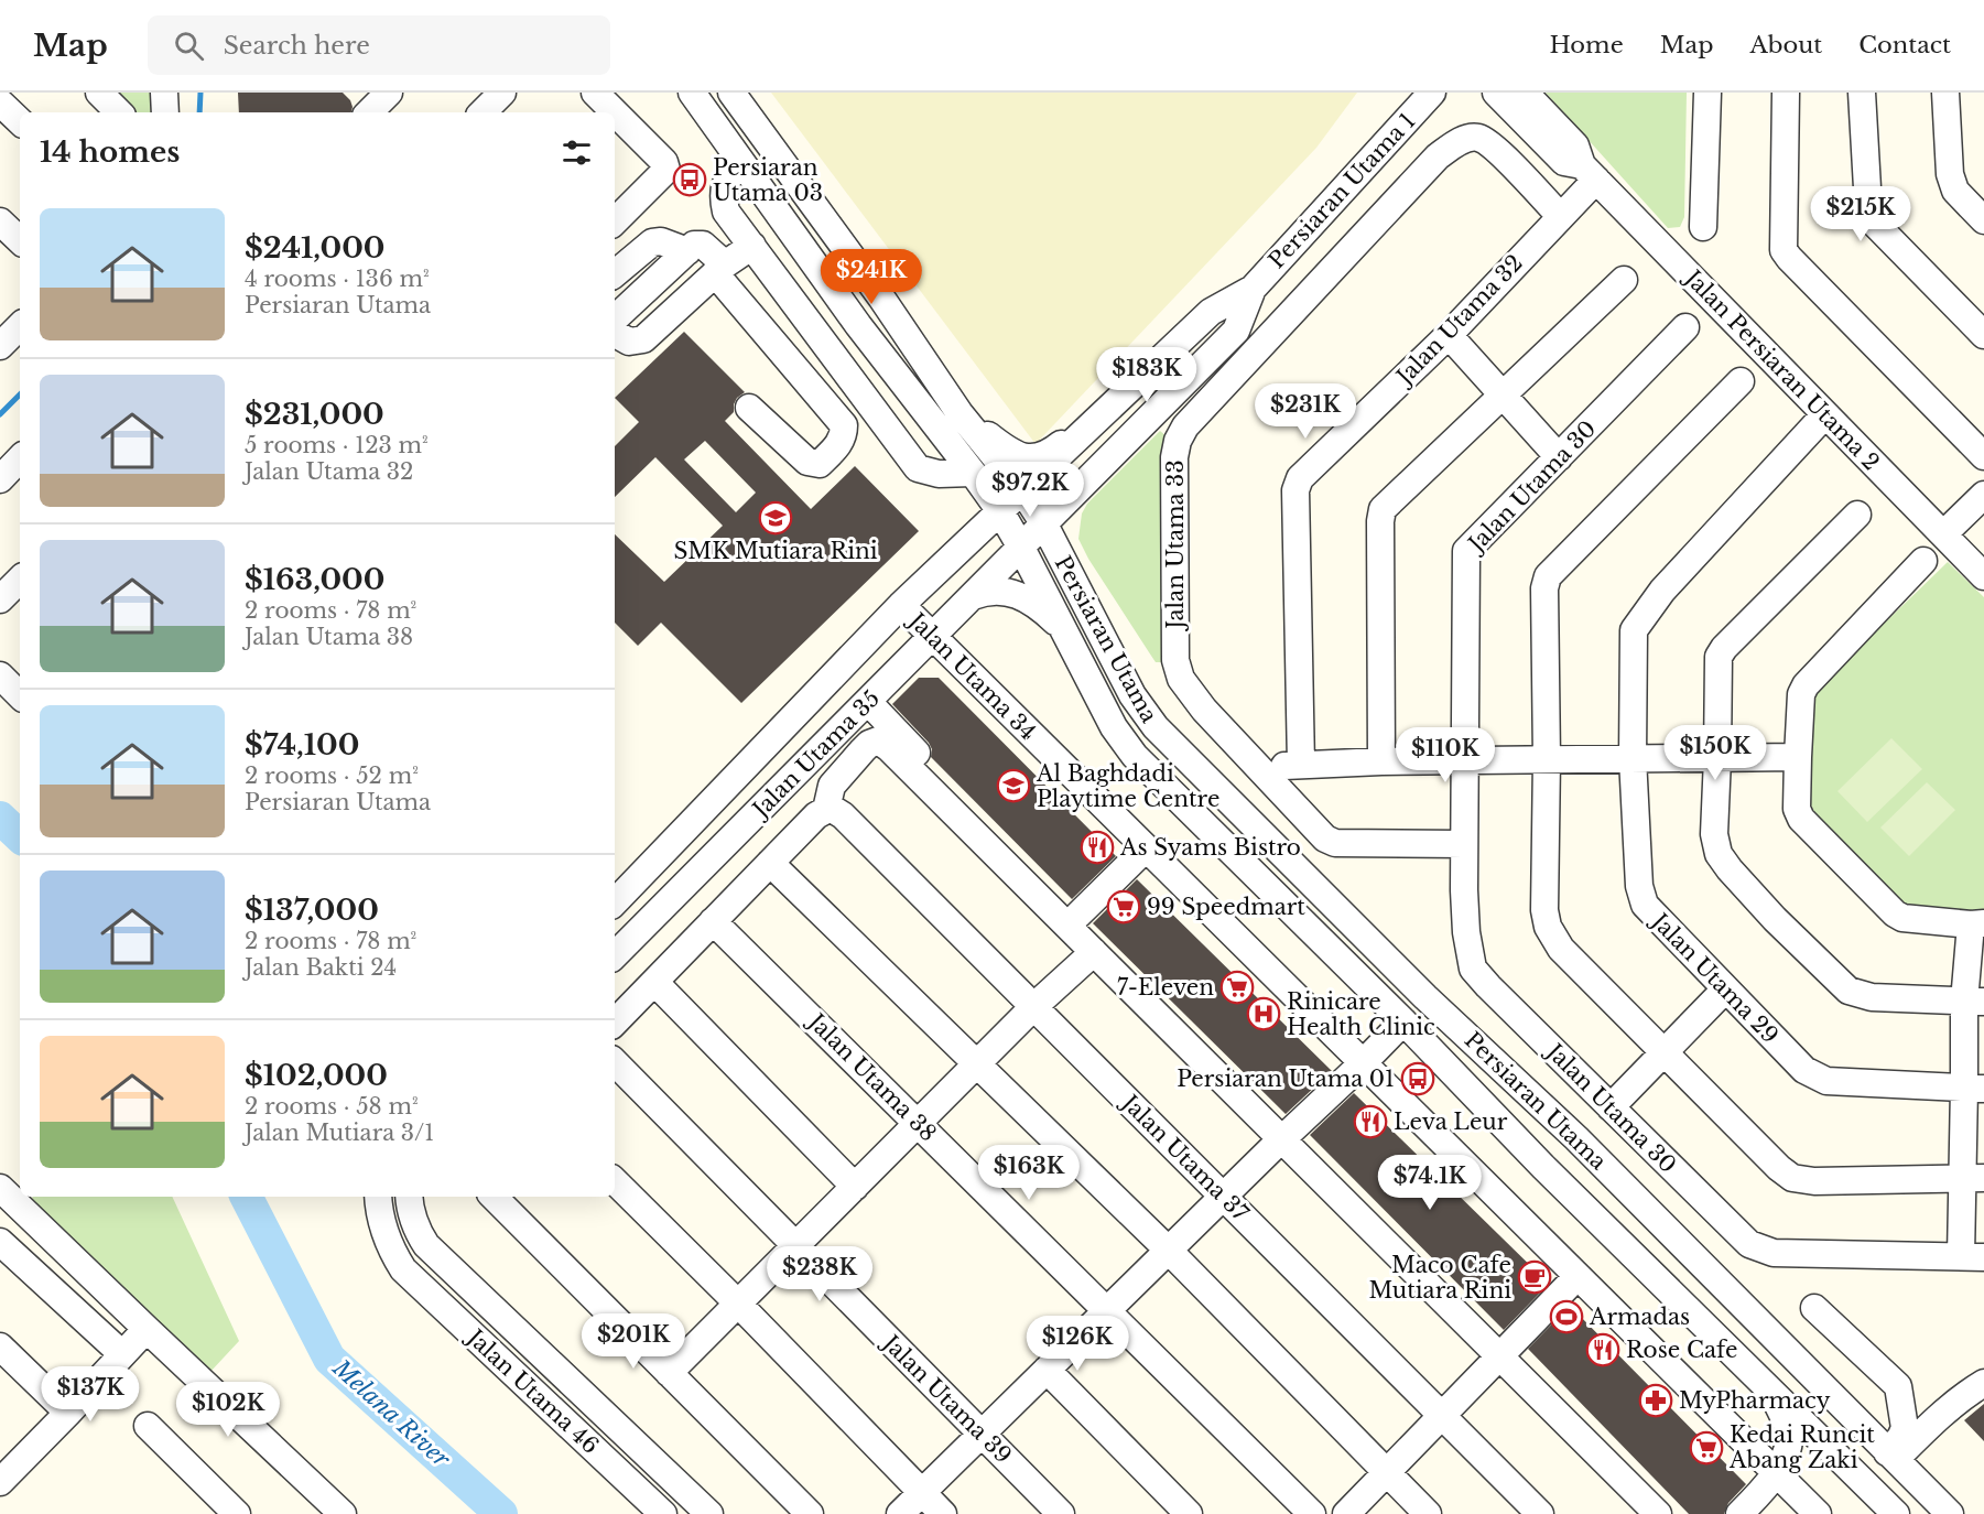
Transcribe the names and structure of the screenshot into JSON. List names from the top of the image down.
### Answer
{
  "streets": {
    "street": [
      "Persiaran Utama 1",
      "Jalan Utama 32",
      "Jalan Persiaran Utama 2",
      "Jalan Utama 30",
      "Jalan Utama 33",
      "Persiaran Utama",
      "Jalan Utama 34",
      "Jalan Utama 35",
      "Jalan Utama 29",
      "Jalan Utama 38",
      "Jalan Utama 37",
      "Jalan Utama 46",
      "Jalan Utama 39"
    ]
  },
  "crossings": [
    ["Persiaran Utama 1", "Persiaran Utama"],
    ["Persiaran Utama 1", "Jalan Utama 35"],
    ["Jalan Utama 32", "Jalan Persiaran Utama 2"],
    ["Jalan Utama 32", "Jalan Utama 33"],
    ["Jalan Persiaran Utama 2", "Jalan Utama 29"],
    ["Jalan Utama 30", "Jalan Utama 33"],
    ["Jalan Utama 30", "Jalan Utama 29"],
    ["Persiaran Utama", "Jalan Utama 35"],
    ["Jalan Utama 34", "Jalan Utama 35"]
  ],
  "water": ["Melana River"],
  "places": {
    "bus stop": ["Persiaran Utama 03", "Persiaran Utama 01"],
    "school or university": ["SMK Mutiara Rini", "Al Baghdadi Playtime Centre"],
    "restaurant": ["As Syams Bistro", "Leva Leur", "Rose Cafe"],
    "supermarket": ["99 Speedmart", "7-Eleven", "Kedai Runcit Abang Zaki"],
    "hospital": ["Rinicare Health Clinic"],
    "cafe": ["Maco Cafe Mutiara Rini"],
    "sports": ["Armadas"],
    "pharmacy": ["MyPharmacy"]
  },
  "page": {
    "header": "Map",
    "search": "Search here",
    "nav": [
      "Home",
      "Map",
      "About",
      "Contact"
    ],
    "heading": "14 homes",
    "price": [
      "$215K",
      "$241K",
      "$183K",
      "$231K",
      "$97.2K",
      "$150K",
      "$110K",
      "$163K",
      "$74.1K",
      "$238K",
      "$201K",
      "$126K",
      "$137K",
      "$102K"
    ],
    "list": [
      {
        "name": "$241,000",
        "note": "4 rooms · 136 m² · Persiaran Utama"
      },
      {
        "name": "$231,000",
        "note": "5 rooms · 123 m² · Jalan Utama 32"
      },
      {
        "name": "$163,000",
        "note": "2 rooms · 78 m² · Jalan Utama 38"
      },
      {
        "name": "$74,100",
        "note": "2 rooms · 52 m² · Persiaran Utama"
      },
      {
        "name": "$137,000",
        "note": "2 rooms · 78 m² · Jalan Bakti 24"
      },
      {
        "name": "$102,000",
        "note": "2 rooms · 58 m² · Jalan Mutiara 3/1"
      }
    ]
  }
}
